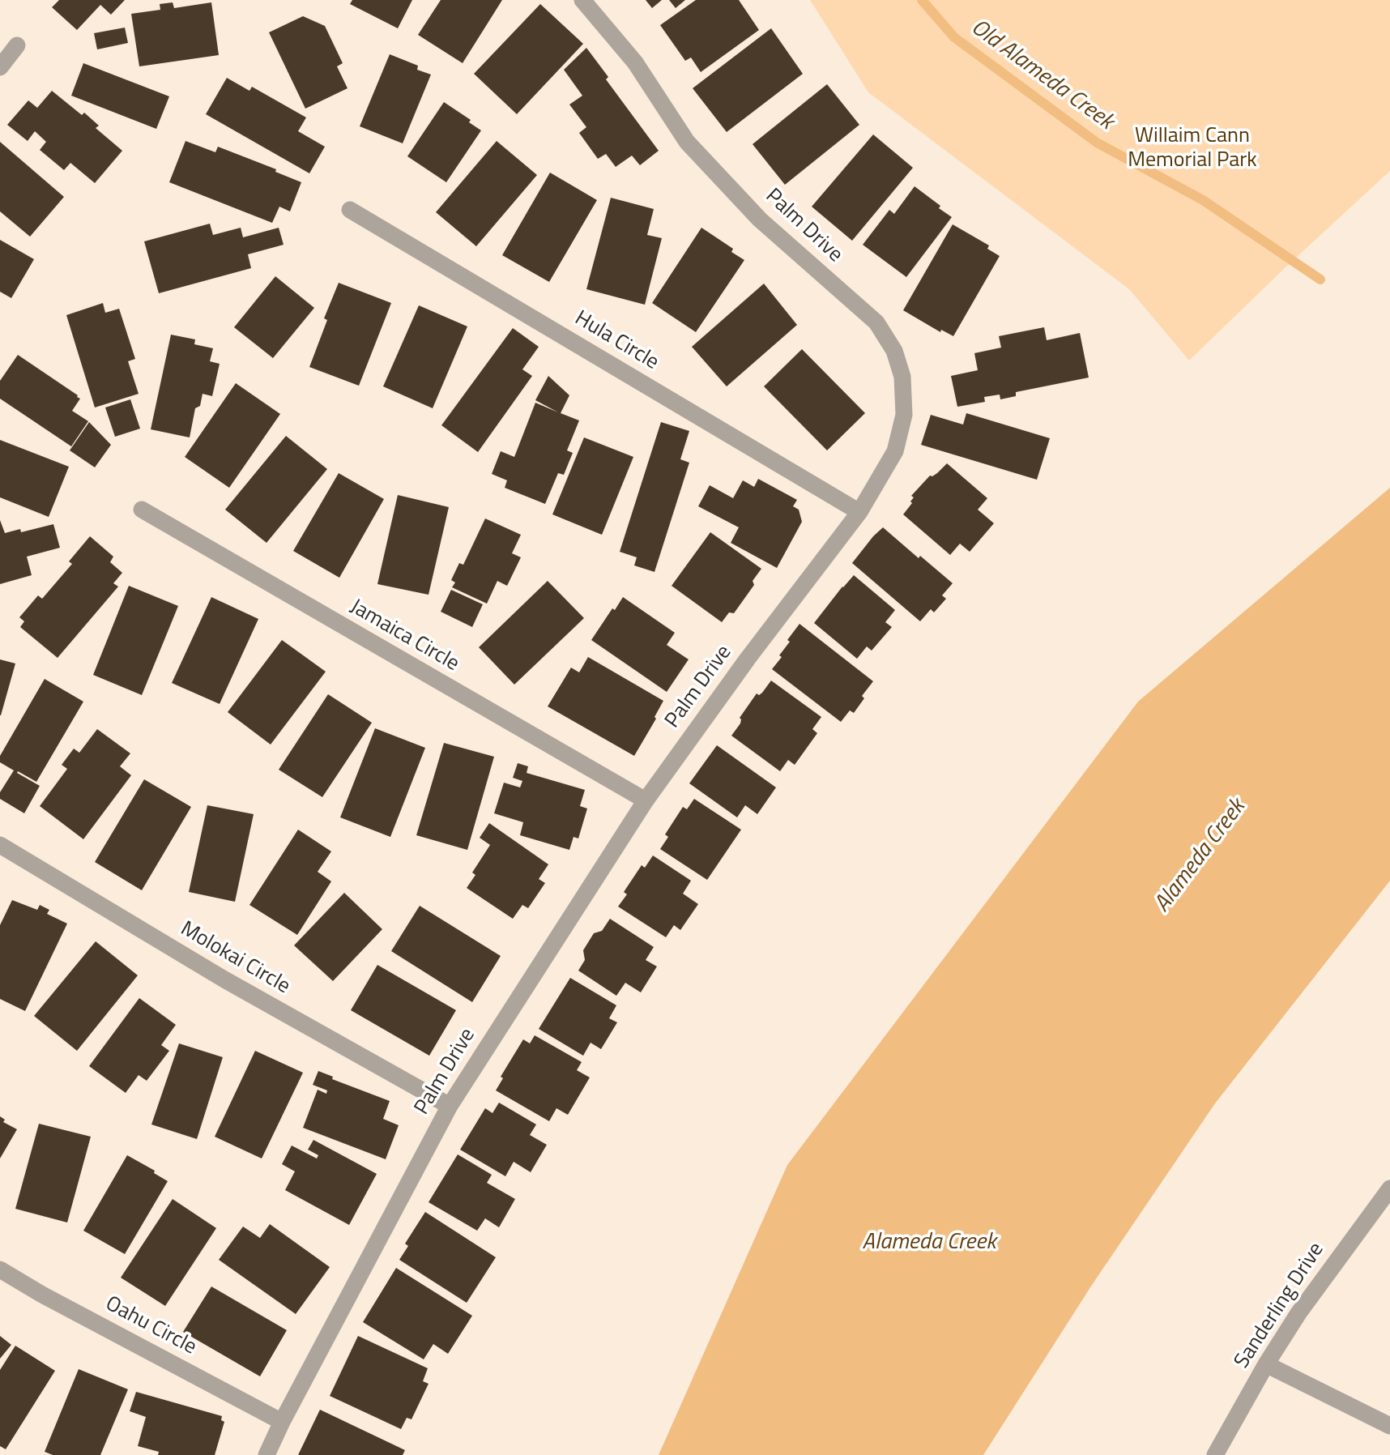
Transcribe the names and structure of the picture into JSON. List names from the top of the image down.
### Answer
{
  "streets": {
    "street": [
      "Palm Drive",
      "Hula Circle",
      "Jamaica Circle",
      "Molokai Circle",
      "Sanderling Drive",
      "Oahu Circle"
    ]
  },
  "crossings": [
    ["Palm Drive", "Hula Circle"],
    ["Palm Drive", "Jamaica Circle"],
    ["Palm Drive", "Molokai Circle"],
    ["Palm Drive", "Oahu Circle"]
  ],
  "water": ["Old Alameda Creek", "Alameda Creek"],
  "parks": ["Willaim Cann Memorial Park"]
}
